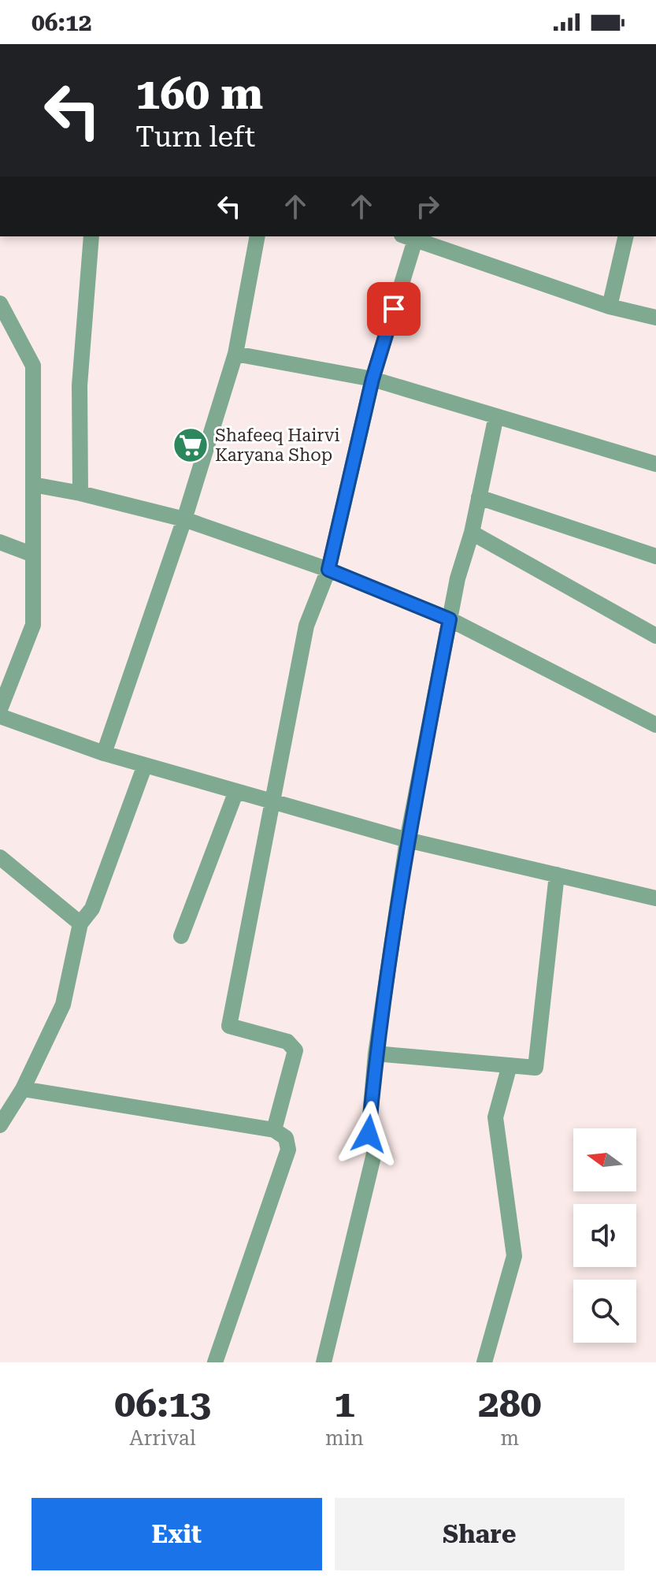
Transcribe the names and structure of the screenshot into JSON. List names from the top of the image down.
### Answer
{
  "places": {
    "supermarket": ["Shafeeq Hairvi Karyana Shop"]
  },
  "north": "left",
  "page": {
    "status": "06:12",
    "turn": ["160 m", "Turn left"],
    "eta": [
      "06:13",
      "Arrival",
      "1",
      "min",
      "280",
      "m"
    ],
    "buttons": ["Exit", "Share"]
  }
}
